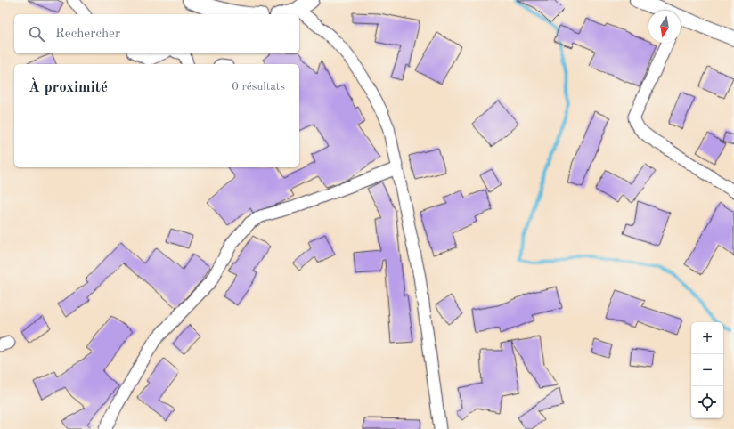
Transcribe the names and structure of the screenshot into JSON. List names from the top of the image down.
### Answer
{
  "north": "bottom",
  "page": {
    "search": "Rechercher",
    "heading": ["À proximité", "0 résultats"],
    "map_buttons": ["+", "−"]
  }
}
